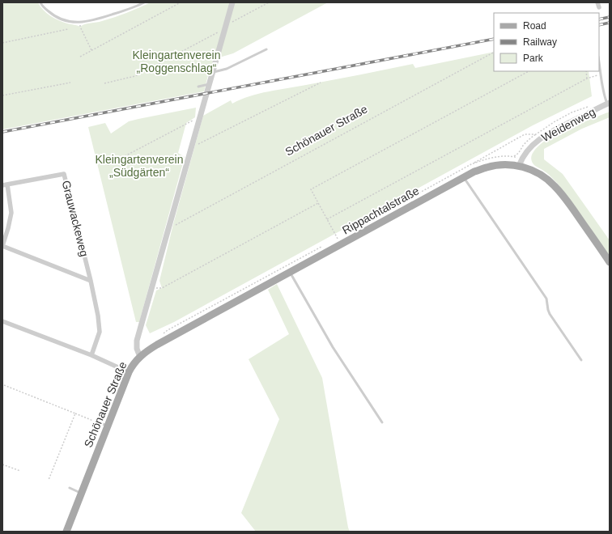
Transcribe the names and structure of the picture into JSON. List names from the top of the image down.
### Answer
{
  "streets": {
    "main road": ["Schönauer Straße", "Rippachtalstraße"],
    "street": ["Weidenweg", "Grauwackeweg"]
  },
  "crossings": [
    ["Weidenweg", "Rippachtalstraße"],
    ["Schönauer Straße", "Rippachtalstraße"]
  ],
  "parks": ["Kleingartenverein „Roggenschlag“", "Kleingartenverein „Südgärten“"],
  "legend": ["Road", "Railway", "Park"]
}
